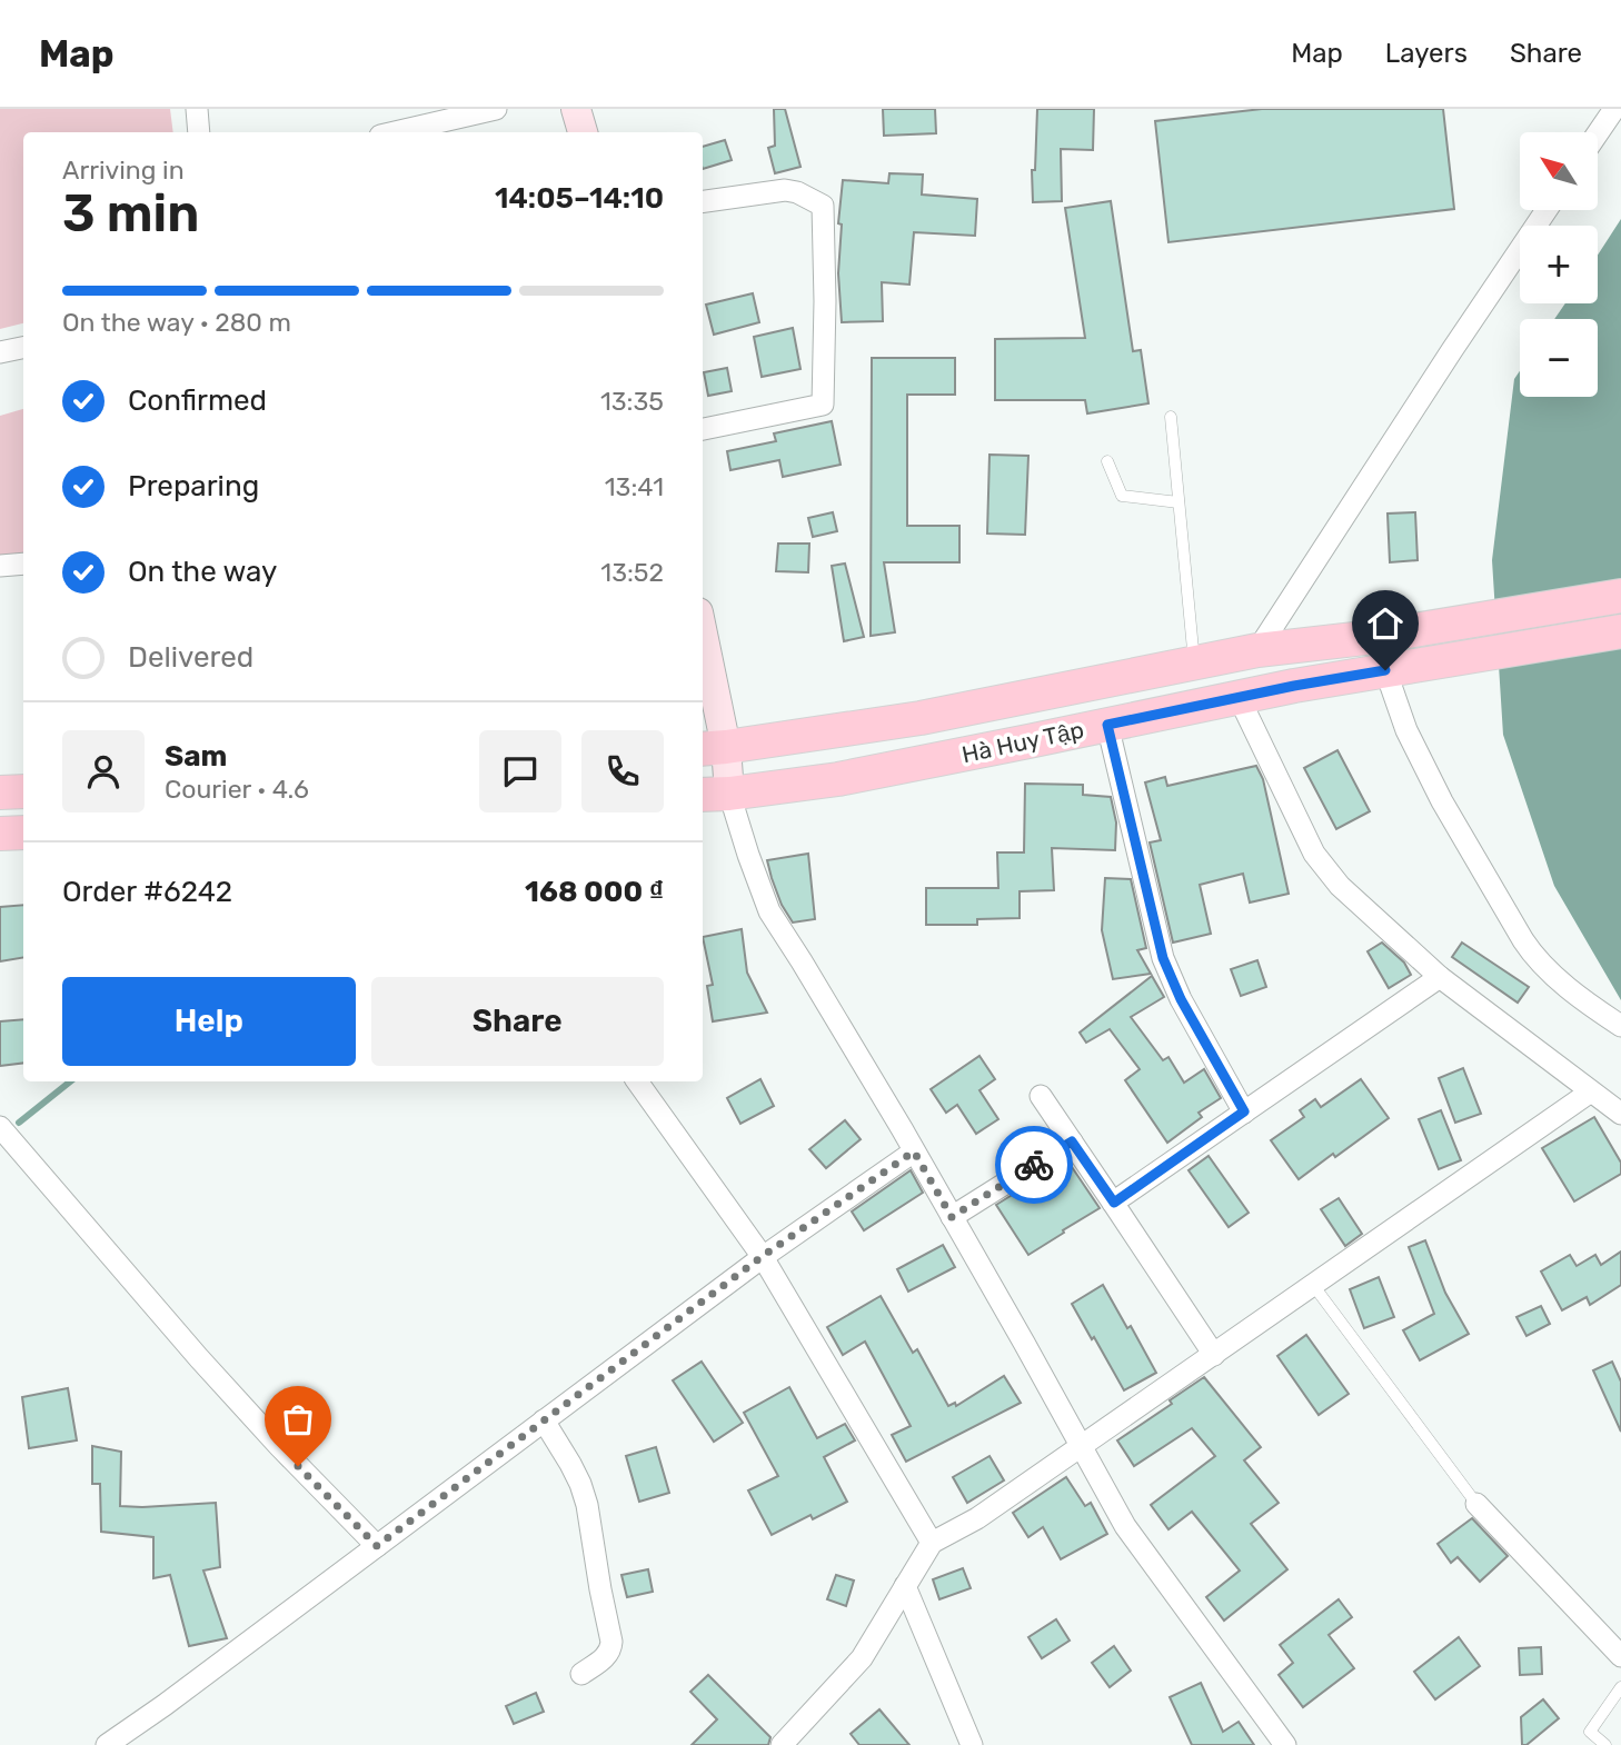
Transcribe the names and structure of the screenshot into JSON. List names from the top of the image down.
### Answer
{
  "streets": {
    "main road": ["Hà Huy Tập"]
  },
  "north": "top left",
  "page": {
    "header": "Map",
    "nav": ["Map", "Layers", "Share"],
    "map_buttons": ["+", "−"],
    "heading": ["3 min", "Arriving in", "14:05–14:10"],
    "panel": [
      "Sam",
      "Courier · 4.6",
      "Order #6242",
      "168 000 ₫"
    ],
    "bar": "On the way · 280 m",
    "list": [
      ["Confirmed", "13:35"],
      ["Preparing", "13:41"],
      ["On the way", "13:52"],
      "Delivered"
    ],
    "buttons": ["Help", "Share"]
  }
}
